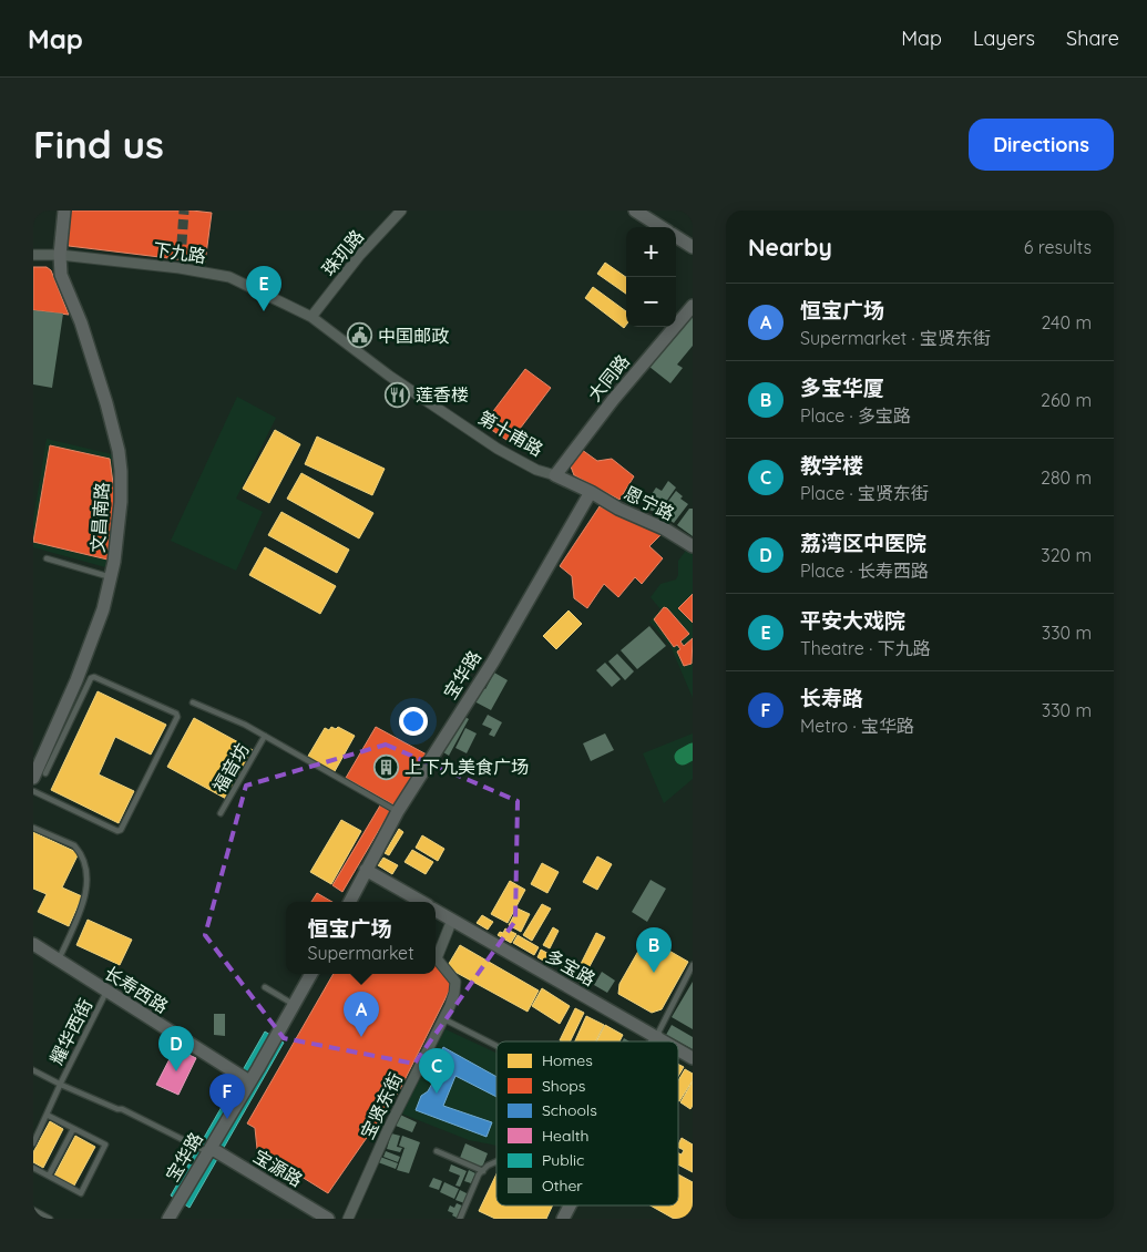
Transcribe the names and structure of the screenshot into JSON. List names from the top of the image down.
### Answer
{
  "streets": {
    "street": [
      "下九路",
      "珠玑路",
      "大同路",
      "第十甫路",
      "恩宁路",
      "文昌南路",
      "宝华路",
      "多宝路",
      "长寿西路",
      "宝贤东街",
      "宝源路"
    ],
    "lane": ["福音坊", "耀华西街"]
  },
  "crossings": [
    ["下九路", "珠玑路"],
    ["下九路", "第十甫路"],
    ["下九路", "文昌南路"],
    ["珠玑路", "第十甫路"],
    ["大同路", "第十甫路"],
    ["第十甫路", "恩宁路"],
    ["第十甫路", "宝华路"],
    ["恩宁路", "宝华路"],
    ["宝华路", "长寿西路"],
    ["宝华路", "宝源路"],
    ["多宝路", "宝贤东街"],
    ["长寿西路", "耀华西街"]
  ],
  "places": {
    "public building": ["中国邮政"],
    "restaurant": ["莲香楼"],
    "building": ["上下九美食广场"]
  },
  "legend": [
    "Homes",
    "Shops",
    "Schools",
    "Health",
    "Public",
    "Other"
  ],
  "page": {
    "header": "Map",
    "nav": ["Map", "Layers", "Share"],
    "buttons": "Directions",
    "title": "Find us",
    "heading": ["Nearby", "6 results"],
    "map_buttons": ["+", "−"],
    "pins": [
      "E",
      "B",
      "A",
      "D",
      "C",
      "F"
    ],
    "list": [
      {
        "mark": "A",
        "name": "恒宝广场",
        "note": "Supermarket · 宝贤东街",
        "value": "240 m"
      },
      {
        "mark": "B",
        "name": "多宝华厦",
        "note": "Place · 多宝路",
        "value": "260 m"
      },
      {
        "mark": "C",
        "name": "教学楼",
        "note": "Place · 宝贤东街",
        "value": "280 m"
      },
      {
        "mark": "D",
        "name": "荔湾区中医院",
        "note": "Place · 长寿西路",
        "value": "320 m"
      },
      {
        "mark": "E",
        "name": "平安大戏院",
        "note": "Theatre · 下九路",
        "value": "330 m"
      },
      {
        "mark": "F",
        "name": "长寿路",
        "note": "Metro · 宝华路",
        "value": "330 m"
      }
    ],
    "popup": ["恒宝广场", "Supermarket"]
  }
}
